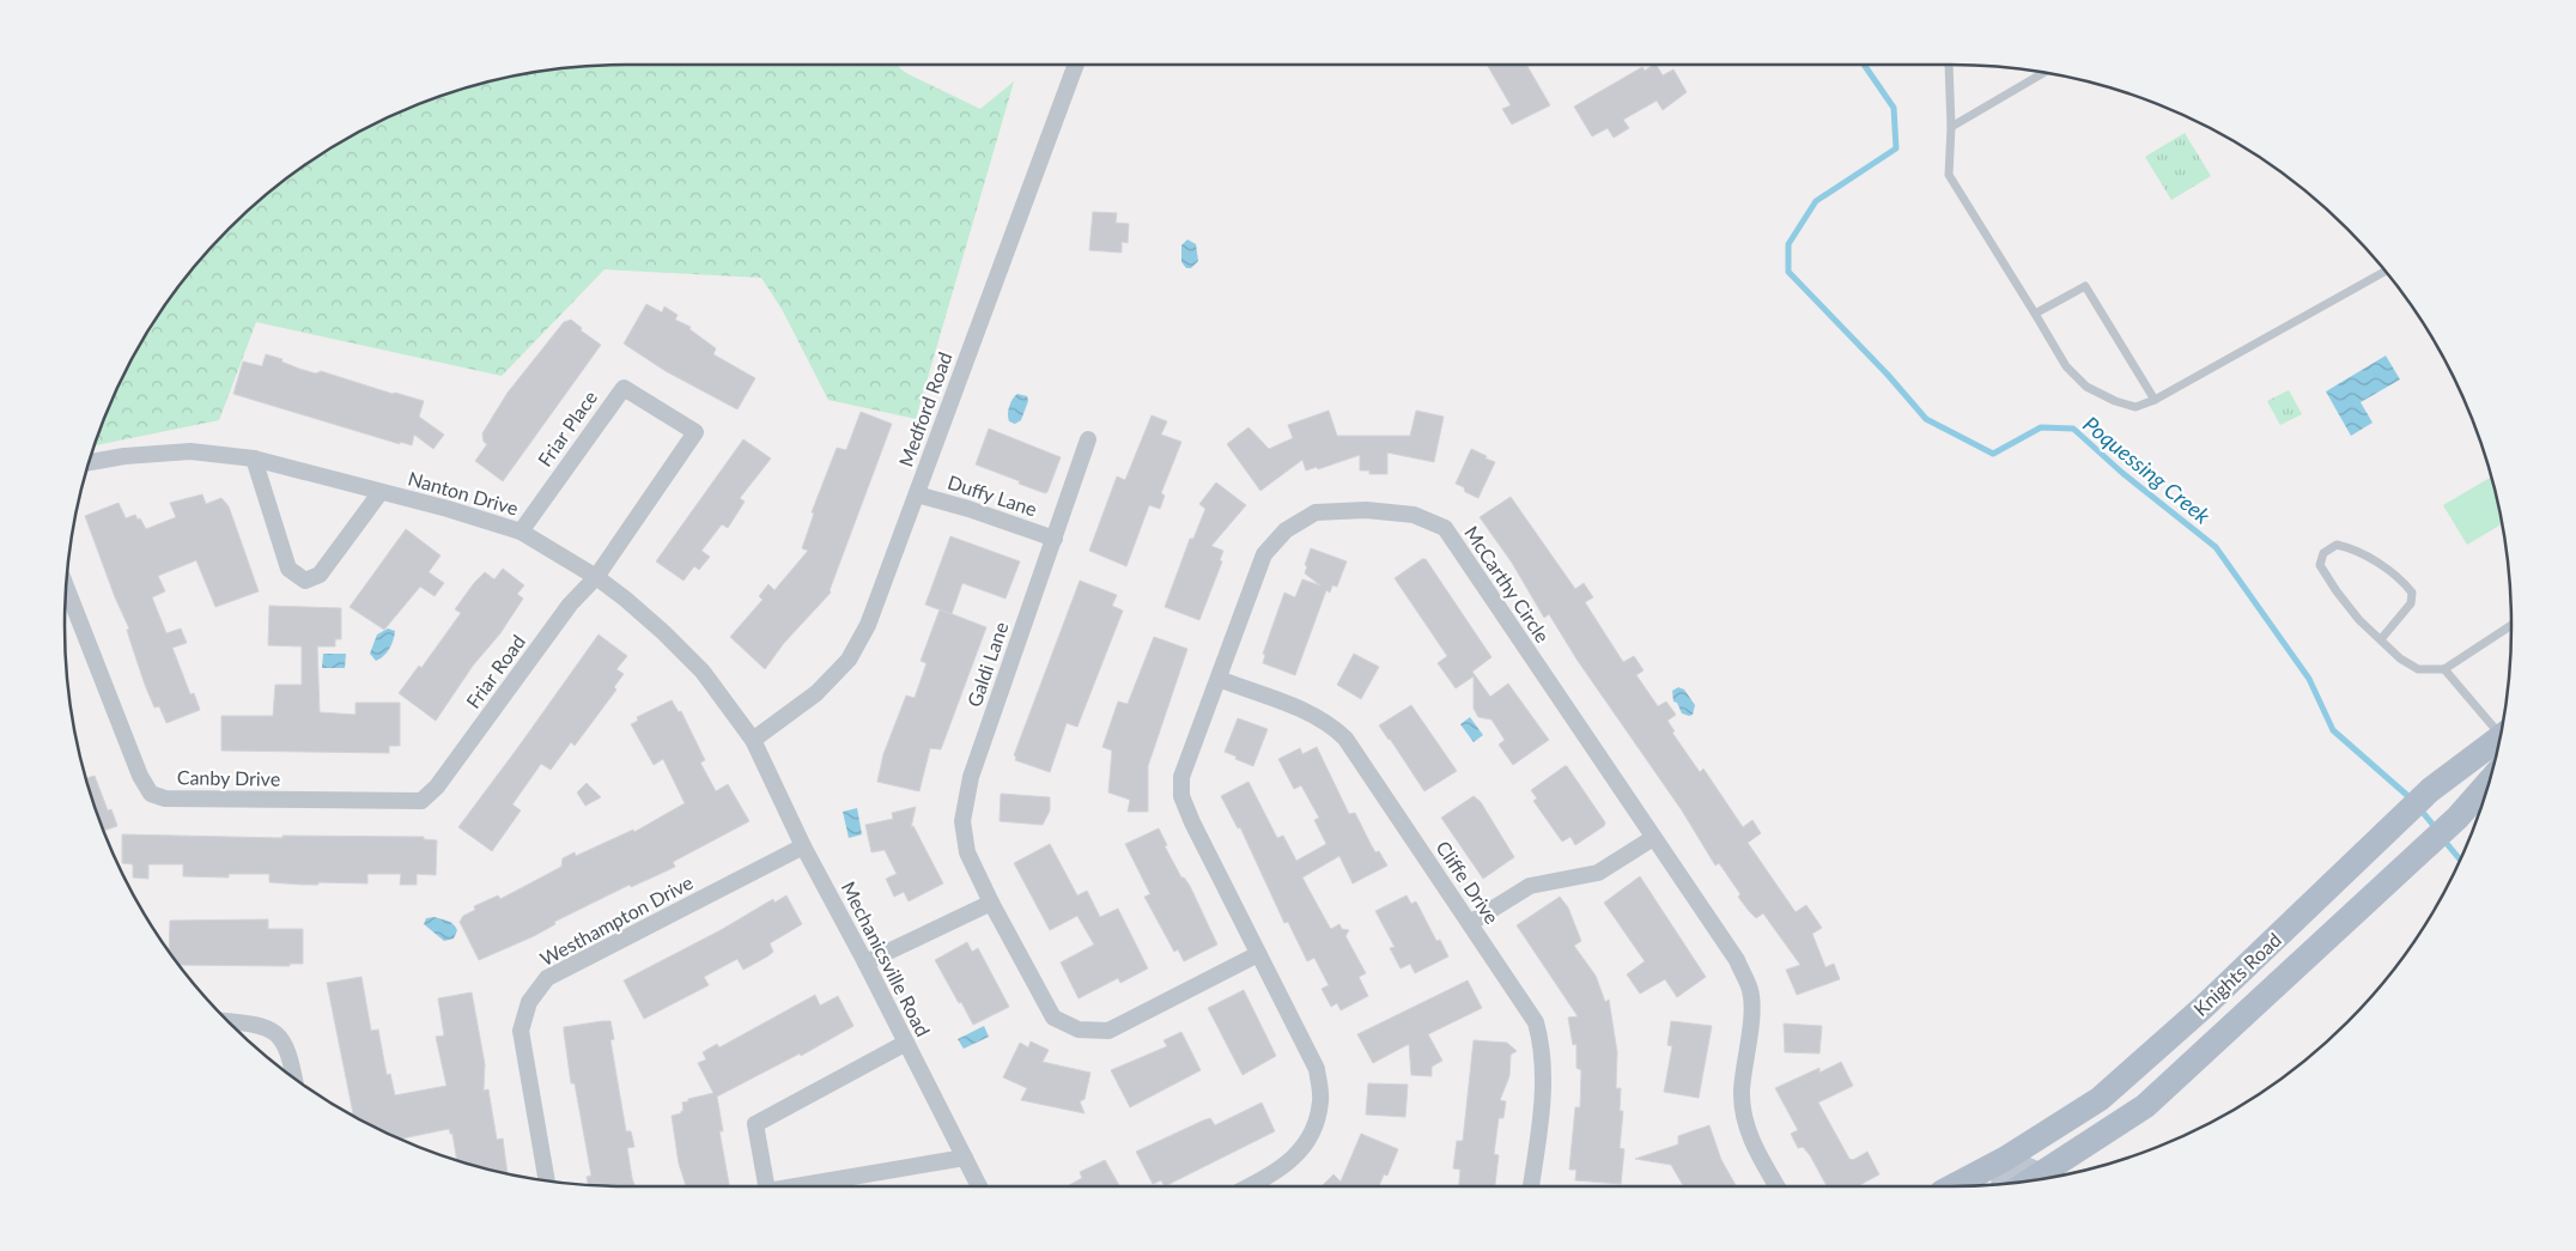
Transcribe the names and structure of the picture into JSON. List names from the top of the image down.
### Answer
{
  "streets": {
    "main road": ["Knights Road"],
    "street": [
      "Medford Road",
      "Friar Place",
      "Nanton Drive",
      "Duffy Lane",
      "McCarthy Circle",
      "Galdi Lane",
      "Friar Road",
      "Canby Drive",
      "Cliffe Drive",
      "Westhampton Drive",
      "Mechanicsville Road"
    ]
  },
  "crossings": [
    ["Medford Road", "Nanton Drive"],
    ["Medford Road", "Duffy Lane"],
    ["Medford Road", "Mechanicsville Road"],
    ["Friar Place", "Nanton Drive"],
    ["Friar Place", "Friar Road"],
    ["Nanton Drive", "Friar Road"],
    ["Nanton Drive", "Mechanicsville Road"],
    ["Duffy Lane", "Galdi Lane"],
    ["McCarthy Circle", "Galdi Lane"],
    ["McCarthy Circle", "Cliffe Drive"],
    ["Friar Road", "Canby Drive"],
    ["Westhampton Drive", "Mechanicsville Road"]
  ],
  "water": ["Poquessing Creek"]
}
